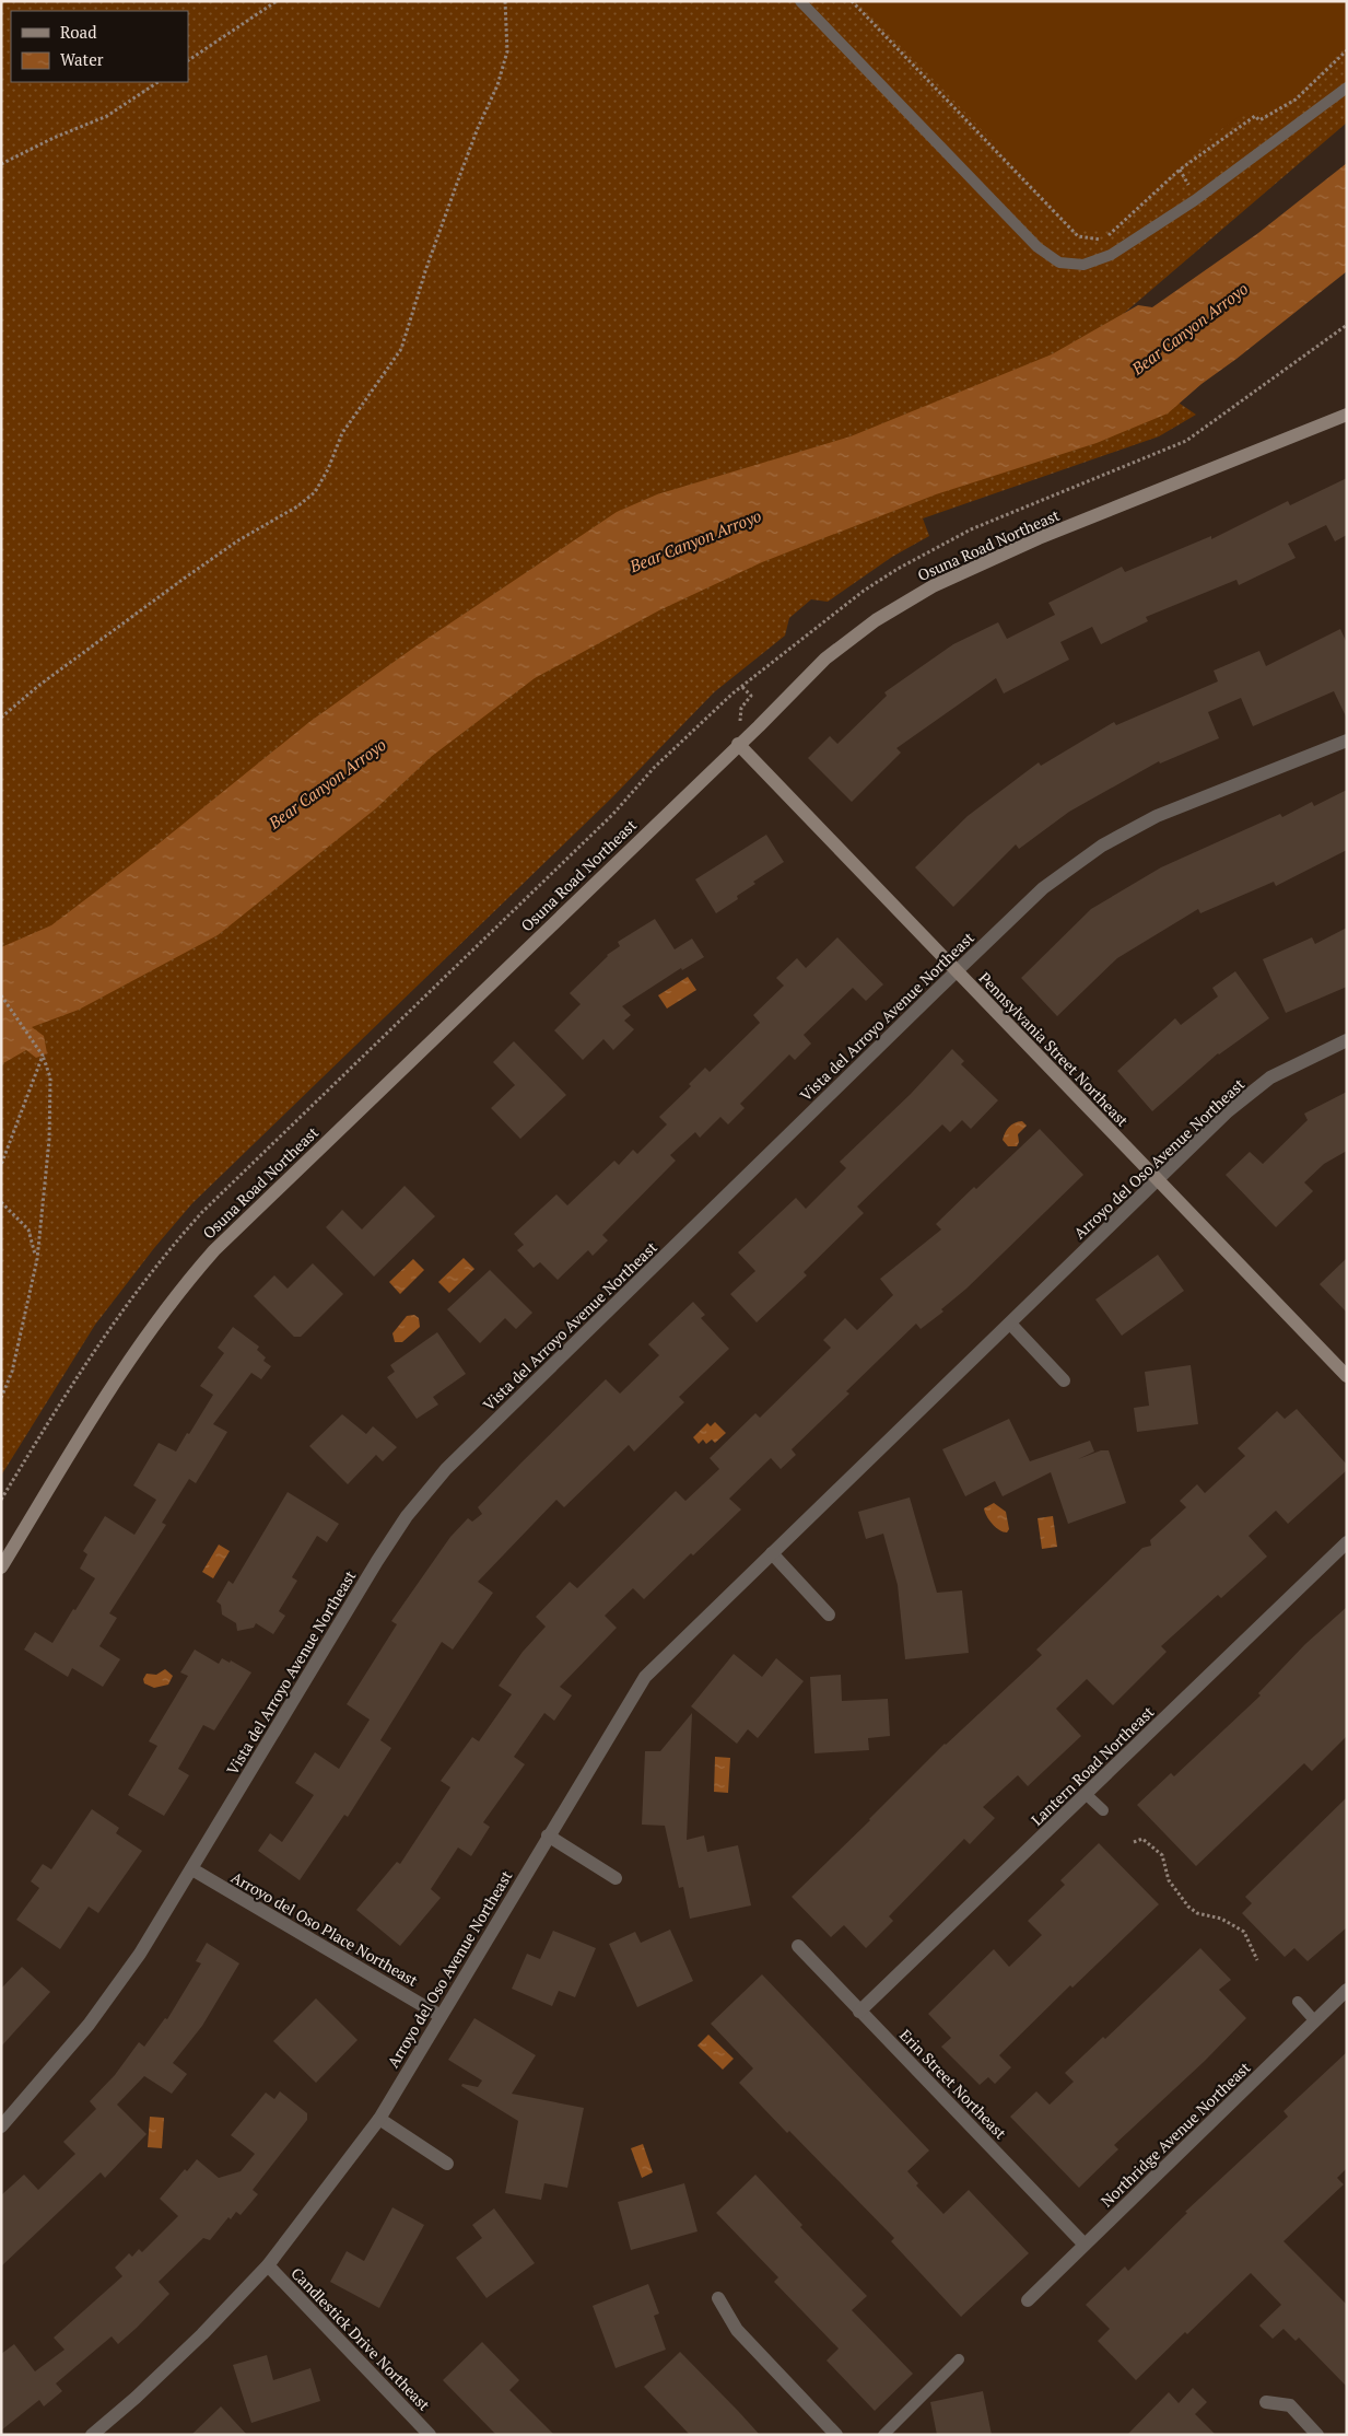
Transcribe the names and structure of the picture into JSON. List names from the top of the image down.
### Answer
{
  "streets": {
    "street": [
      "Osuna Road Northeast",
      "Vista del Arroyo Avenue Northeast",
      "Pennsylvania Street Northeast",
      "Arroyo del Oso Avenue Northeast",
      "Lantern Road Northeast",
      "Arroyo del Oso Place Northeast",
      "Erin Street Northeast",
      "Northridge Avenue Northeast",
      "Candlestick Drive Northeast"
    ]
  },
  "crossings": [
    ["Osuna Road Northeast", "Pennsylvania Street Northeast"],
    ["Vista del Arroyo Avenue Northeast", "Pennsylvania Street Northeast"],
    ["Vista del Arroyo Avenue Northeast", "Arroyo del Oso Place Northeast"],
    ["Pennsylvania Street Northeast", "Arroyo del Oso Avenue Northeast"],
    ["Arroyo del Oso Avenue Northeast", "Arroyo del Oso Place Northeast"],
    ["Arroyo del Oso Avenue Northeast", "Candlestick Drive Northeast"],
    ["Lantern Road Northeast", "Erin Street Northeast"],
    ["Erin Street Northeast", "Northridge Avenue Northeast"]
  ],
  "water": ["Bear Canyon Arroyo"],
  "legend": ["Road", "Water"]
}
